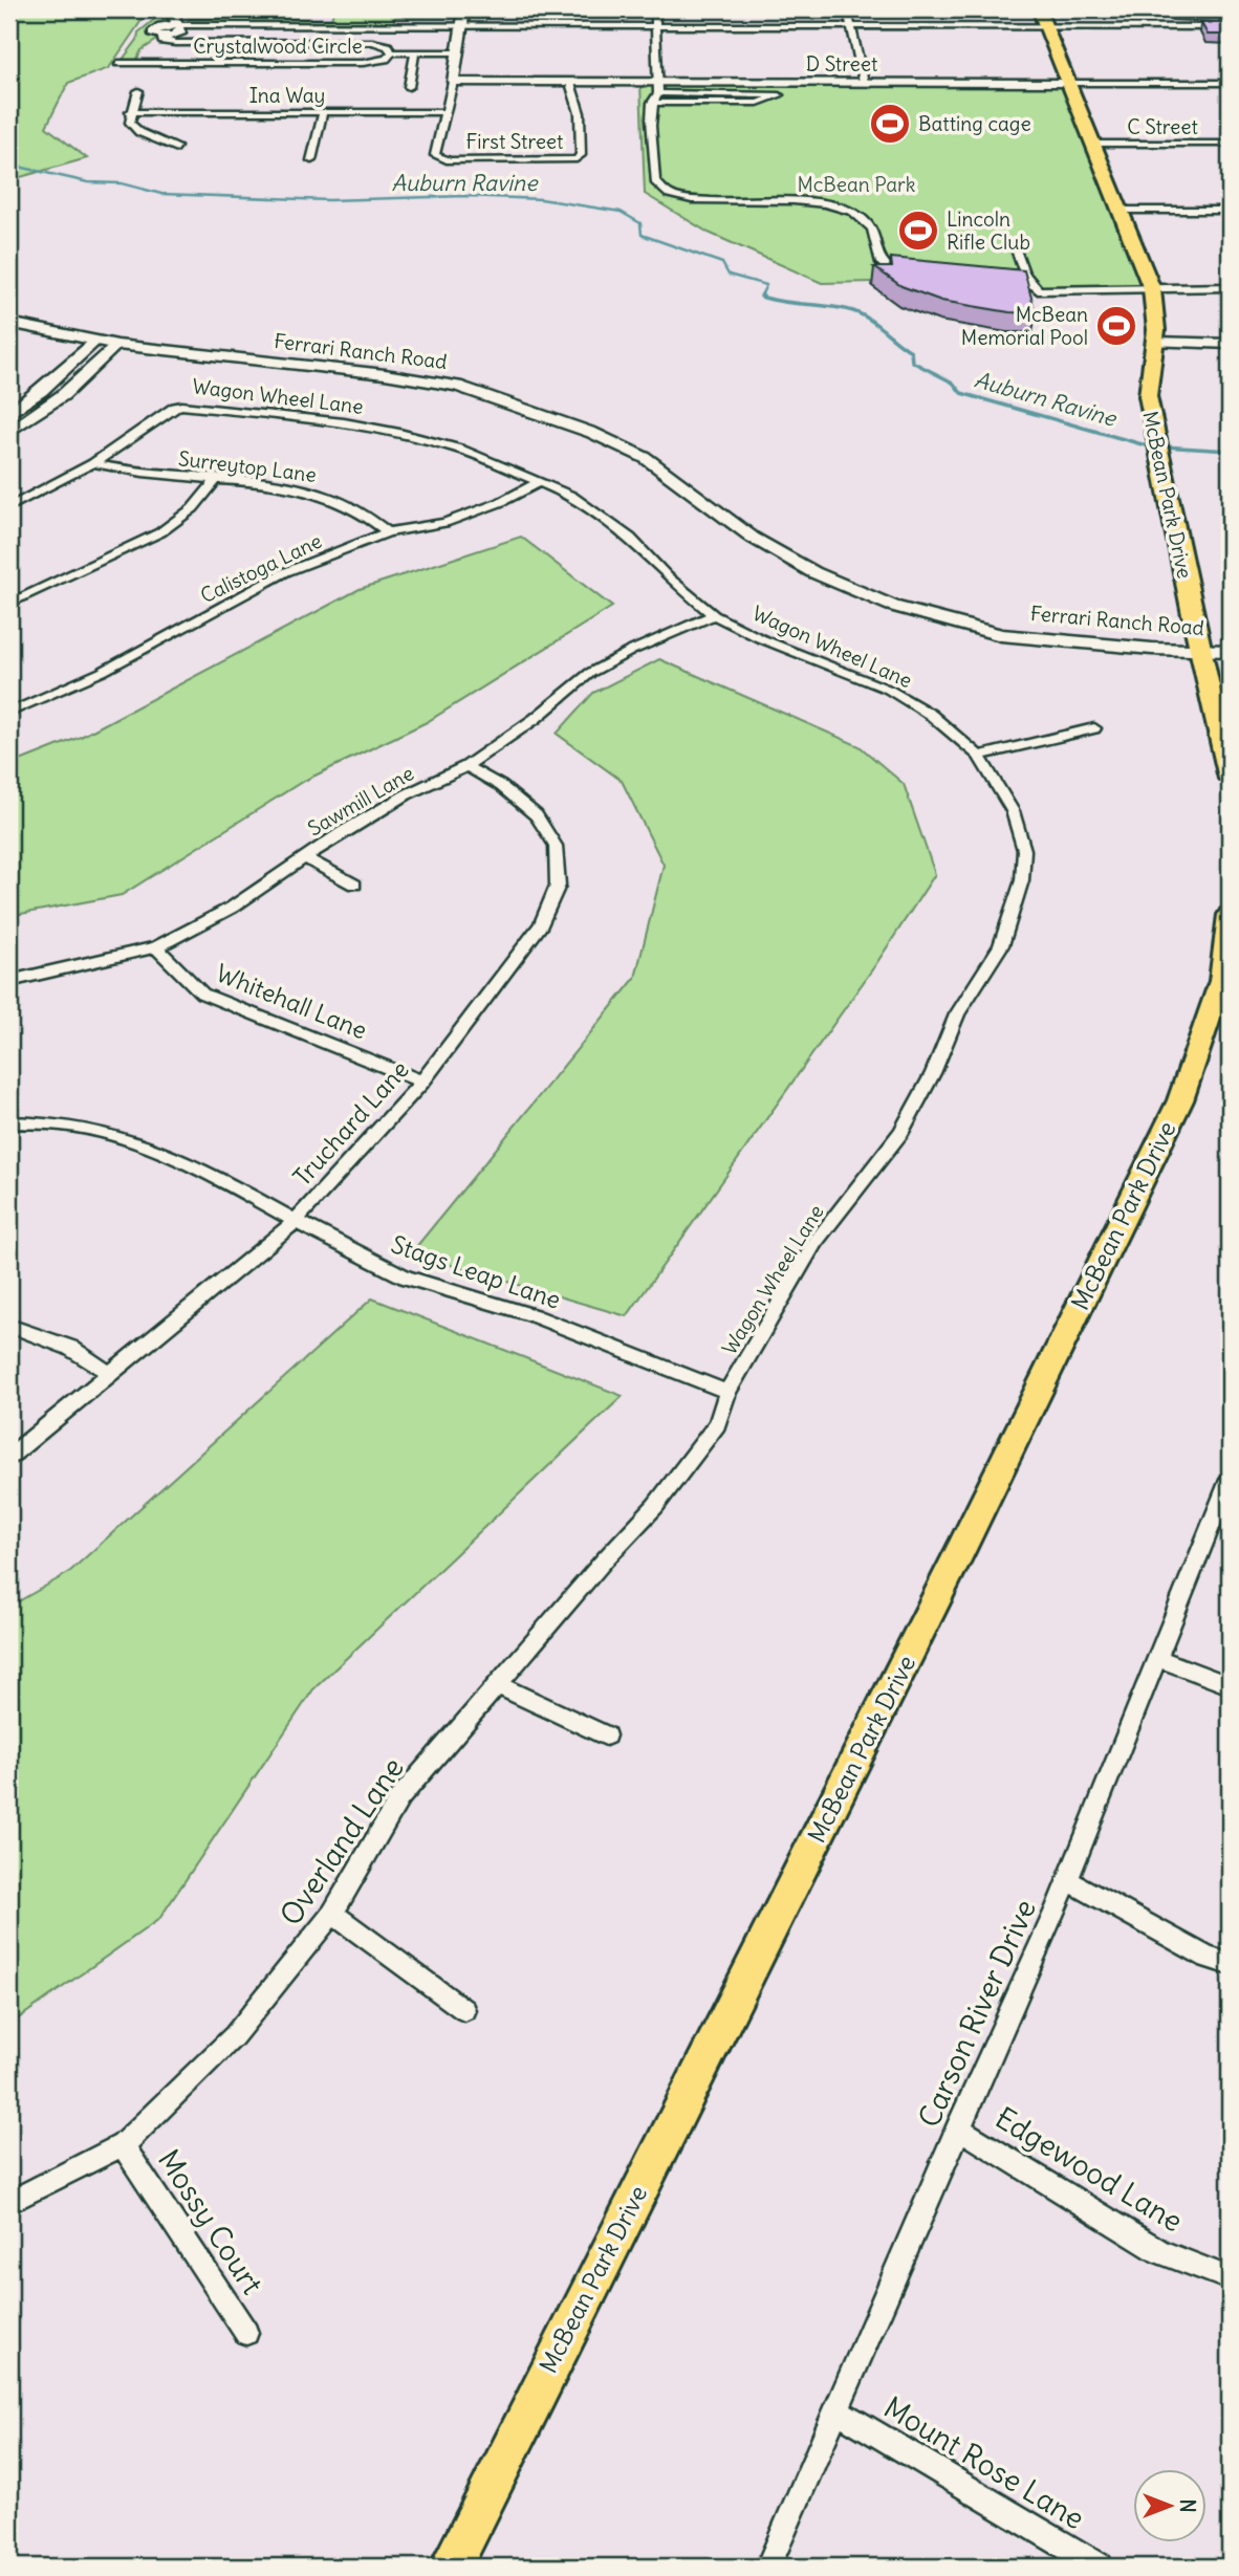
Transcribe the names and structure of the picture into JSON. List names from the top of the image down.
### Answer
{
  "streets": {
    "main road": ["Ferrari Ranch Road", "McBean Park Drive"],
    "street": [
      "Crystalwood Circle",
      "D Street",
      "Ina Way",
      "C Street",
      "First Street",
      "Wagon Wheel Lane",
      "Surreytop Lane",
      "Calistoga Lane",
      "Sawmill Lane",
      "Whitehall Lane",
      "Truchard Lane",
      "Stags Leap Lane",
      "Overland Lane",
      "Carson River Drive",
      "Edgewood Lane",
      "Mossy Court",
      "Mount Rose Lane"
    ]
  },
  "crossings": [
    ["Crystalwood Circle", "First Street"],
    ["D Street", "First Street"],
    ["D Street", "McBean Park Drive"],
    ["Ina Way", "First Street"],
    ["C Street", "McBean Park Drive"],
    ["Ferrari Ranch Road", "McBean Park Drive"],
    ["Wagon Wheel Lane", "Surreytop Lane"],
    ["Wagon Wheel Lane", "Calistoga Lane"],
    ["Wagon Wheel Lane", "Sawmill Lane"],
    ["Wagon Wheel Lane", "Stags Leap Lane"],
    ["Wagon Wheel Lane", "Overland Lane"],
    ["Surreytop Lane", "Calistoga Lane"],
    ["Sawmill Lane", "Whitehall Lane"],
    ["Sawmill Lane", "Truchard Lane"],
    ["Whitehall Lane", "Truchard Lane"],
    ["Truchard Lane", "Stags Leap Lane"],
    ["Stags Leap Lane", "Overland Lane"],
    ["Overland Lane", "Mossy Court"],
    ["Carson River Drive", "Edgewood Lane"],
    ["Carson River Drive", "Mount Rose Lane"]
  ],
  "water": ["Auburn Ravine"],
  "parks": ["McBean Park"],
  "places": {
    "sports": ["Batting cage", "Lincoln Rifle Club", "McBean Memorial Pool"]
  },
  "north": "right"
}
